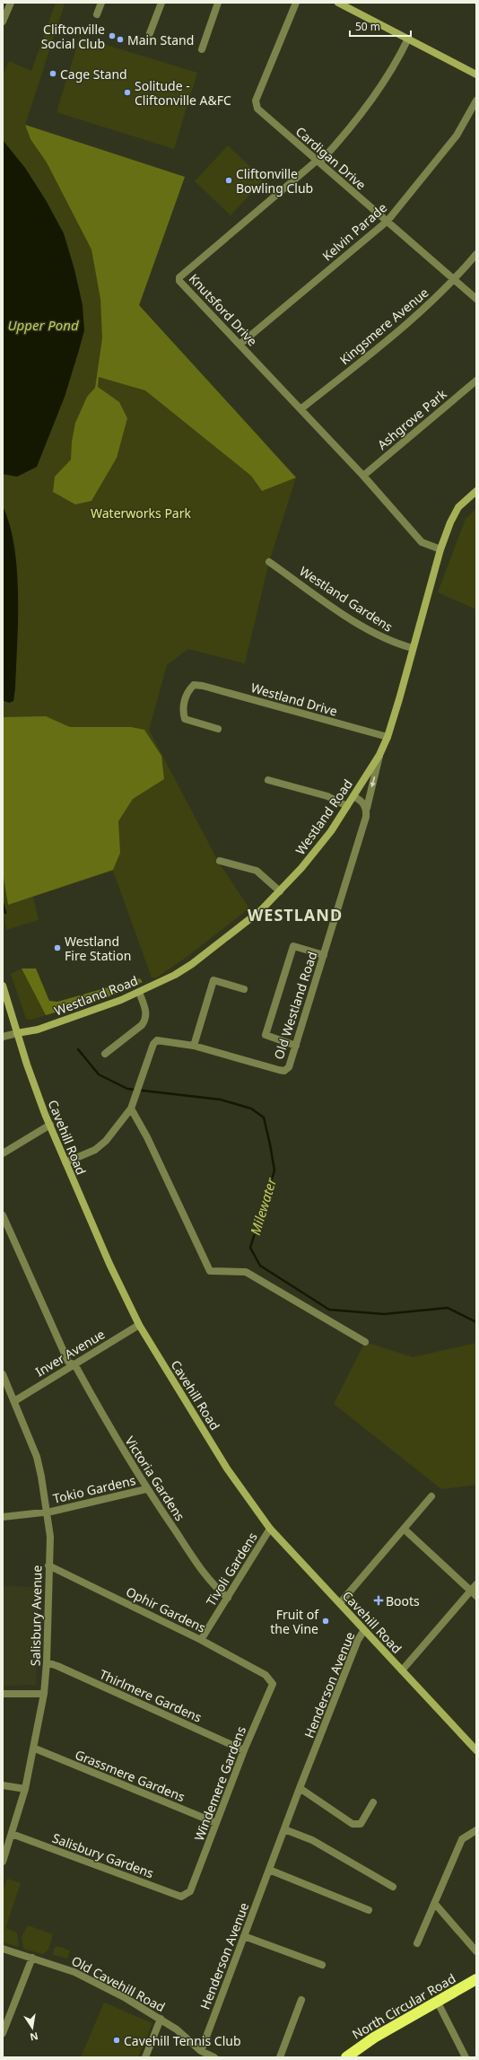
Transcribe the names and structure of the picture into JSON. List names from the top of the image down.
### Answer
{
  "streets": {
    "highway": ["North Circular Road"],
    "street": [
      "Cardigan Drive",
      "Kelvin Parade",
      "Knutsford Drive",
      "Kingsmere Avenue",
      "Ashgrove Park",
      "Westland Gardens",
      "Westland Drive",
      "Westland Road",
      "Old Westland Road",
      "Cavehill Road",
      "Inver Avenue",
      "Victoria Gardens",
      "Tokio Gardens",
      "Tivoli Gardens",
      "Ophir Gardens",
      "Salisbury Avenue",
      "Henderson Avenue",
      "Thirlmere Gardens",
      "Grassmere Gardens",
      "Windemere Gardens",
      "Salisbury Gardens",
      "Old Cavehill Road"
    ]
  },
  "crossings": [
    ["Cardigan Drive", "Kelvin Parade"],
    ["Cardigan Drive", "Knutsford Drive"],
    ["Cardigan Drive", "Kingsmere Avenue"],
    ["Kelvin Parade", "Knutsford Drive"],
    ["Knutsford Drive", "Kingsmere Avenue"],
    ["Knutsford Drive", "Ashgrove Park"],
    ["Knutsford Drive", "Westland Road"],
    ["Westland Gardens", "Westland Road"],
    ["Westland Drive", "Westland Road"],
    ["Westland Road", "Old Westland Road"],
    ["Westland Road", "Cavehill Road"],
    ["Old Westland Road", "Cavehill Road"],
    ["Cavehill Road", "Inver Avenue"],
    ["Cavehill Road", "Tivoli Gardens"],
    ["Cavehill Road", "Henderson Avenue"],
    ["Inver Avenue", "Victoria Gardens"],
    ["Inver Avenue", "Salisbury Avenue"],
    ["Victoria Gardens", "Tokio Gardens"],
    ["Victoria Gardens", "Tivoli Gardens"],
    ["Tokio Gardens", "Salisbury Avenue"],
    ["Tivoli Gardens", "Ophir Gardens"],
    ["Ophir Gardens", "Salisbury Avenue"],
    ["Ophir Gardens", "Windemere Gardens"],
    ["Salisbury Avenue", "Thirlmere Gardens"],
    ["Salisbury Avenue", "Grassmere Gardens"],
    ["Salisbury Avenue", "Salisbury Gardens"],
    ["Henderson Avenue", "Old Cavehill Road"],
    ["Thirlmere Gardens", "Windemere Gardens"],
    ["Grassmere Gardens", "Windemere Gardens"],
    ["Windemere Gardens", "Salisbury Gardens"]
  ],
  "districts": ["WESTLAND"],
  "water": ["Upper Pond", "Milewater"],
  "parks": ["Waterworks Park"],
  "places": {
    "other": [
      "Cliftonville Social Club",
      "Main Stand",
      "Cage Stand",
      "Solitude - Cliftonville A&FC",
      "Cliftonville Bowling Club",
      "Westland Fire Station",
      "Fruit of the Vine",
      "Cavehill Tennis Club"
    ],
    "health": ["Boots"]
  },
  "scale_bar": "50 m",
  "north": "bottom"
}
